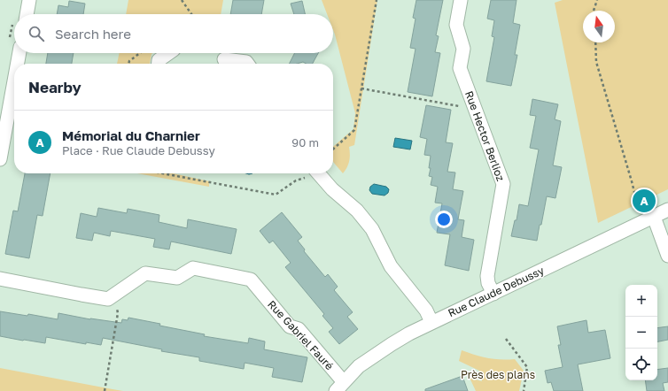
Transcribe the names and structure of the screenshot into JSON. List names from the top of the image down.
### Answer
{
  "streets": {
    "street": ["Rue Hector Berlioz", "Rue Claude Debussy", "Rue Gabriel Fauré"]
  },
  "crossings": [
    ["Rue Hector Berlioz", "Rue Claude Debussy"],
    ["Rue Claude Debussy", "Rue Gabriel Fauré"]
  ],
  "parks": ["Près des plans"],
  "north": "top",
  "page": {
    "search": "Search here",
    "heading": "Nearby",
    "list": [
      {
        "mark": "A",
        "name": "Mémorial du Charnier",
        "note": "Place · Rue Claude Debussy",
        "value": "90 m"
      }
    ],
    "pins": "A",
    "map_buttons": ["+", "−"]
  }
}
